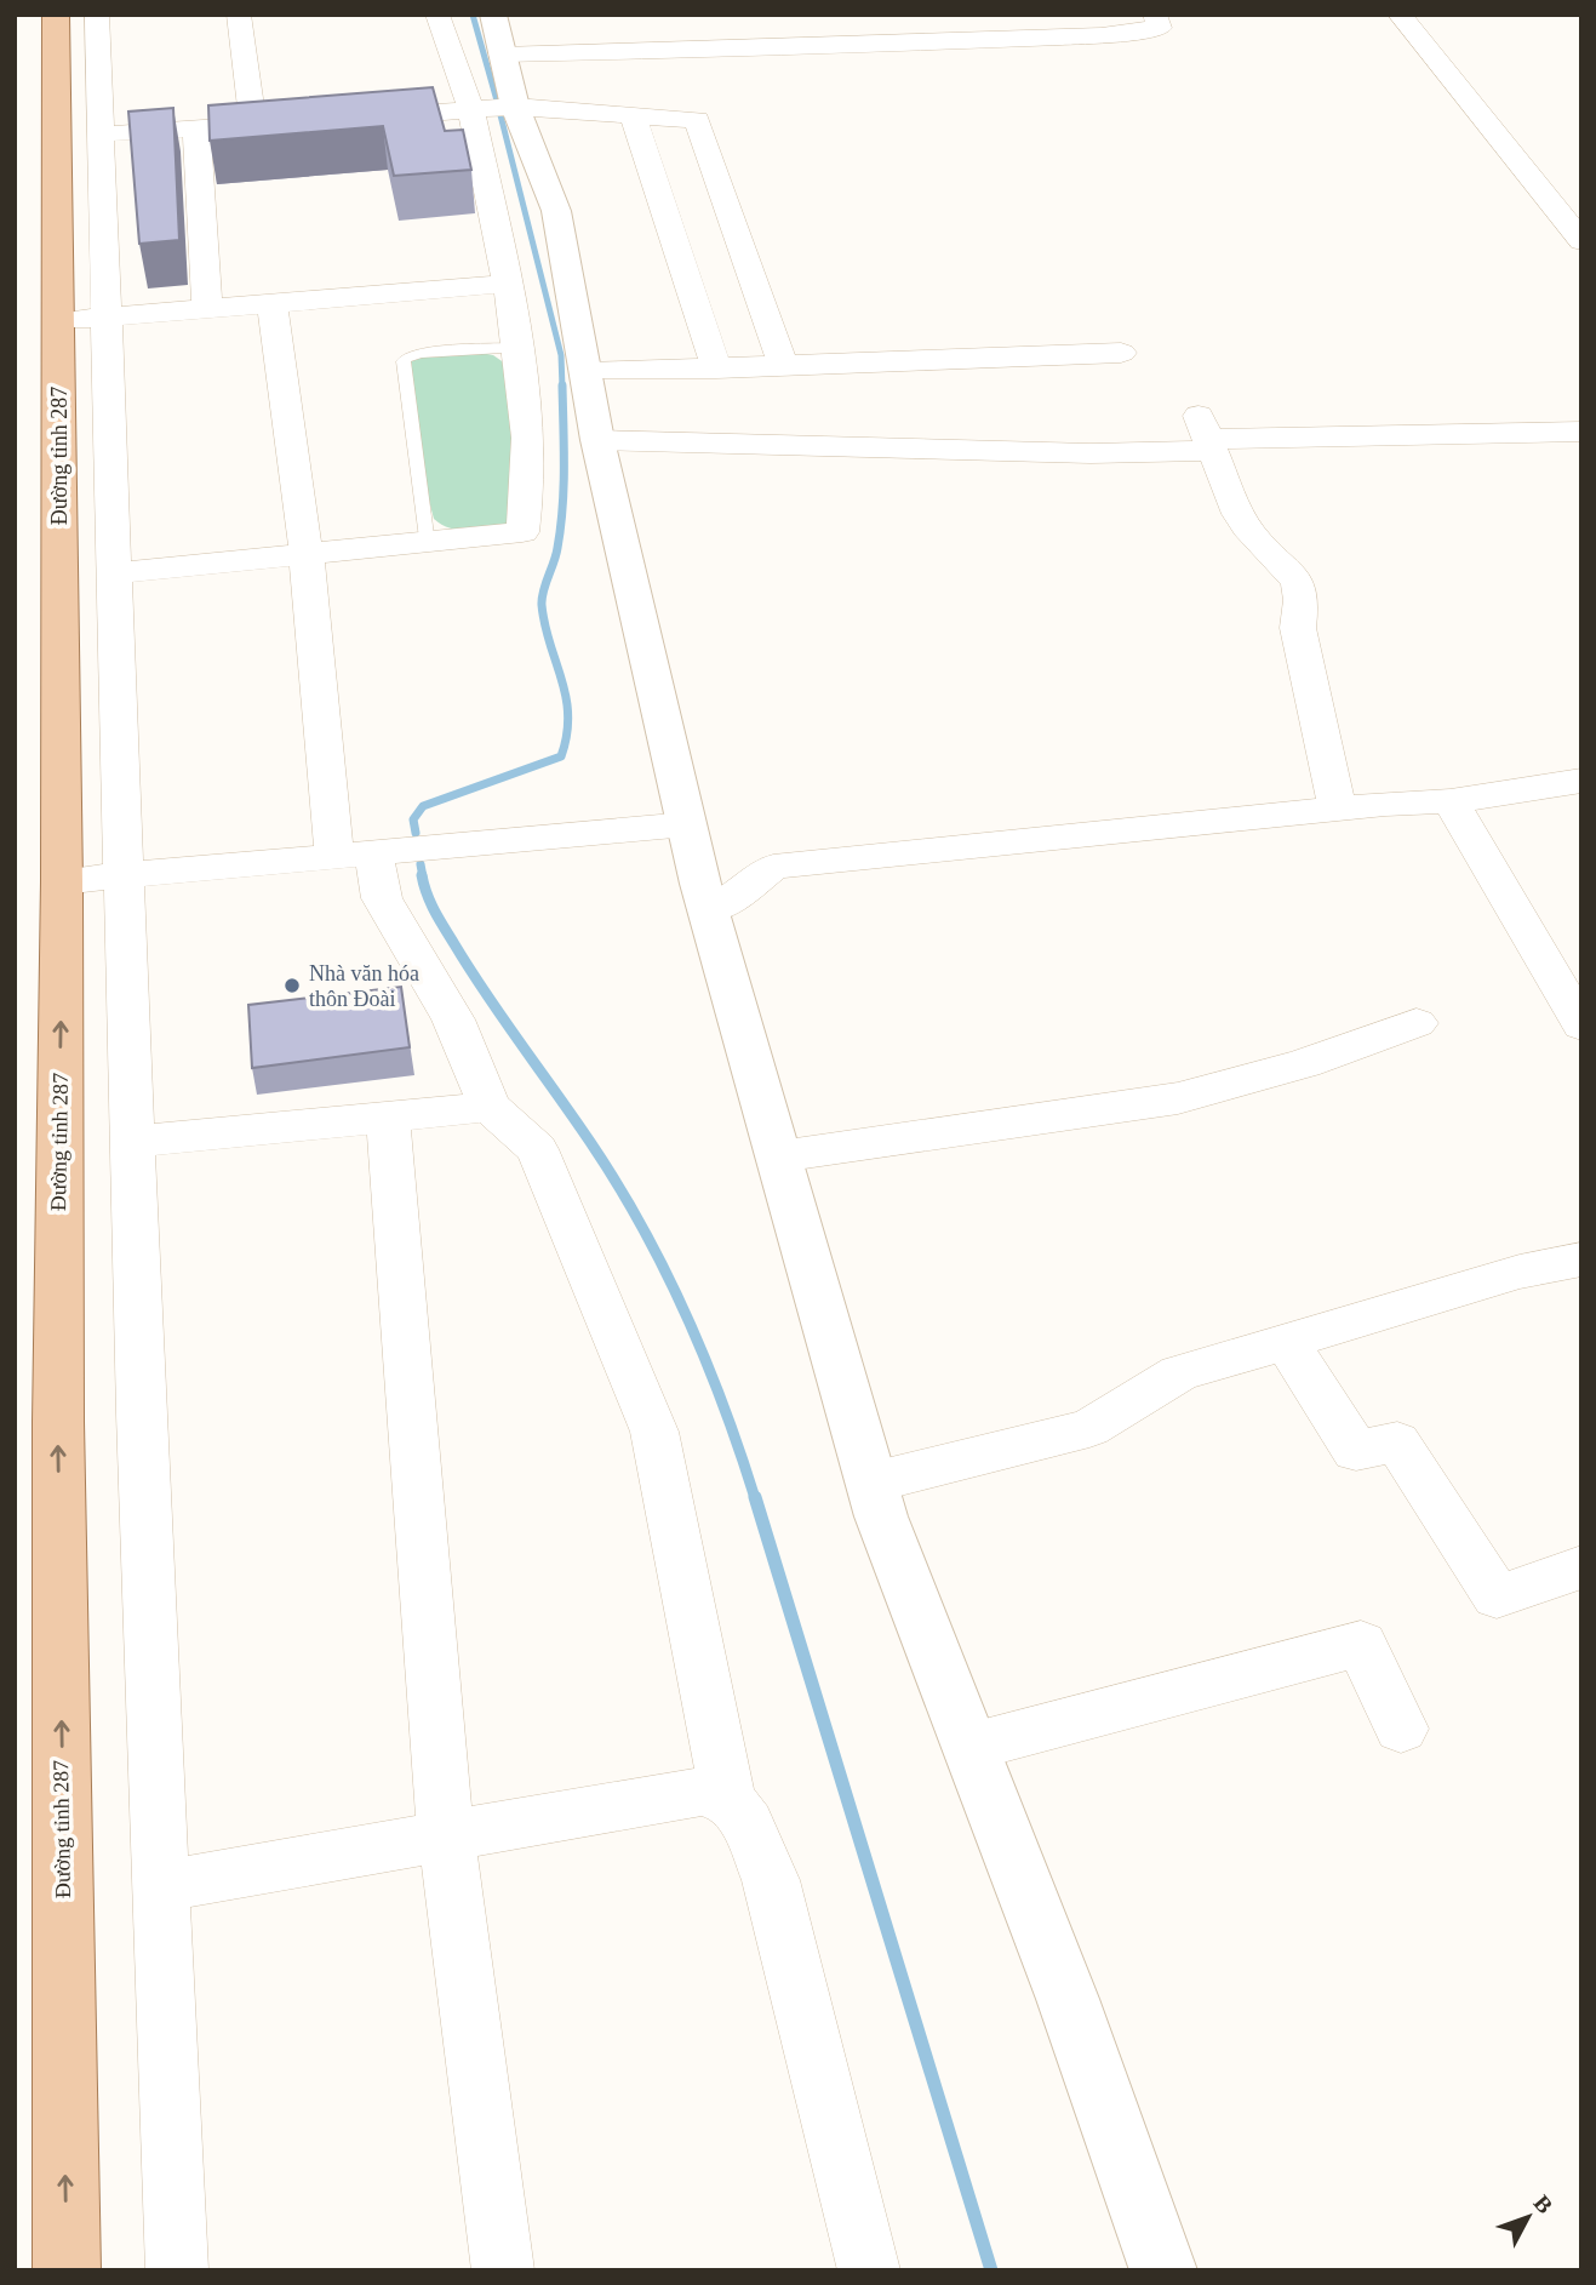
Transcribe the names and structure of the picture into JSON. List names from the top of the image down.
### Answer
{
  "streets": {
    "main road": ["Đường tỉnh 287"]
  },
  "one_way": ["Đường tỉnh 287"],
  "places": ["Nhà văn hóa thôn Đoài"],
  "north": "top right"
}
